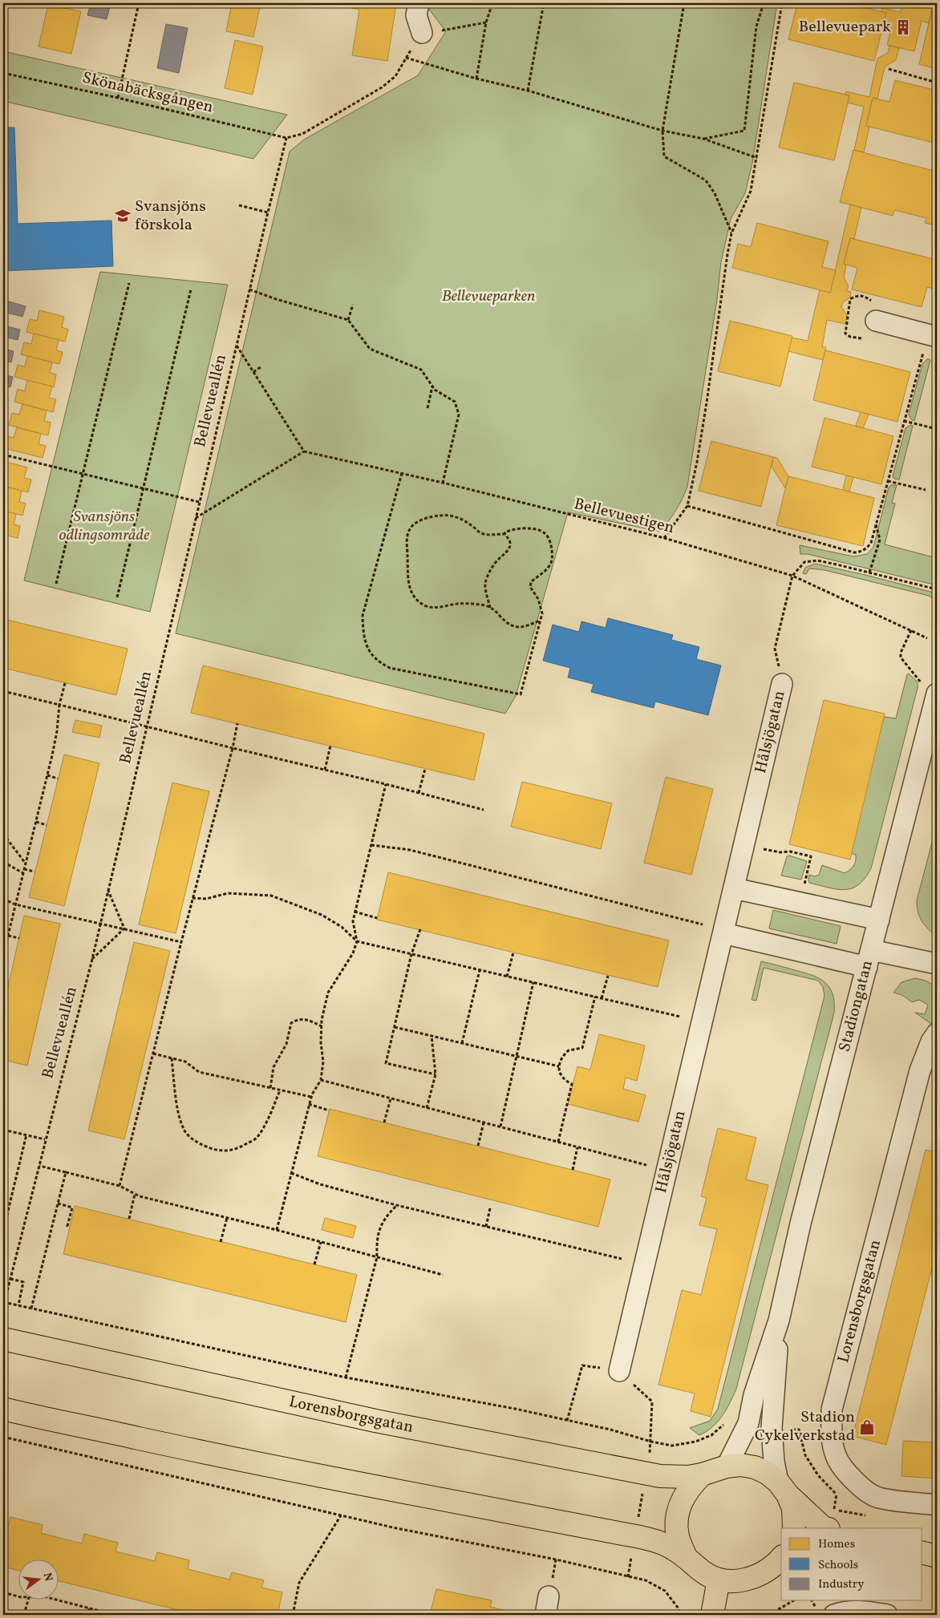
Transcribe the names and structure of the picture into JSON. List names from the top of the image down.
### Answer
{
  "streets": {
    "main road": ["Lorensborgsgatan"],
    "street": ["Hålsjögatan", "Stadiongatan"],
    "path": ["Skönabäcksgången", "Bellevueallén", "Bellevuestigen"]
  },
  "crossings": [
    ["Skönabäcksgången", "Bellevueallén"],
    ["Bellevuestigen", "Hålsjögatan"],
    ["Stadiongatan", "Lorensborgsgatan"]
  ],
  "parks": ["Bellevueparken", "Svansjöns odlingsområde"],
  "places": {
    "building": ["Bellevuepark"],
    "school or university": ["Svansjöns förskola"],
    "shop": ["Stadion Cykelverkstad"]
  },
  "legend": ["Homes", "Schools", "Industry"],
  "north": "right"
}
